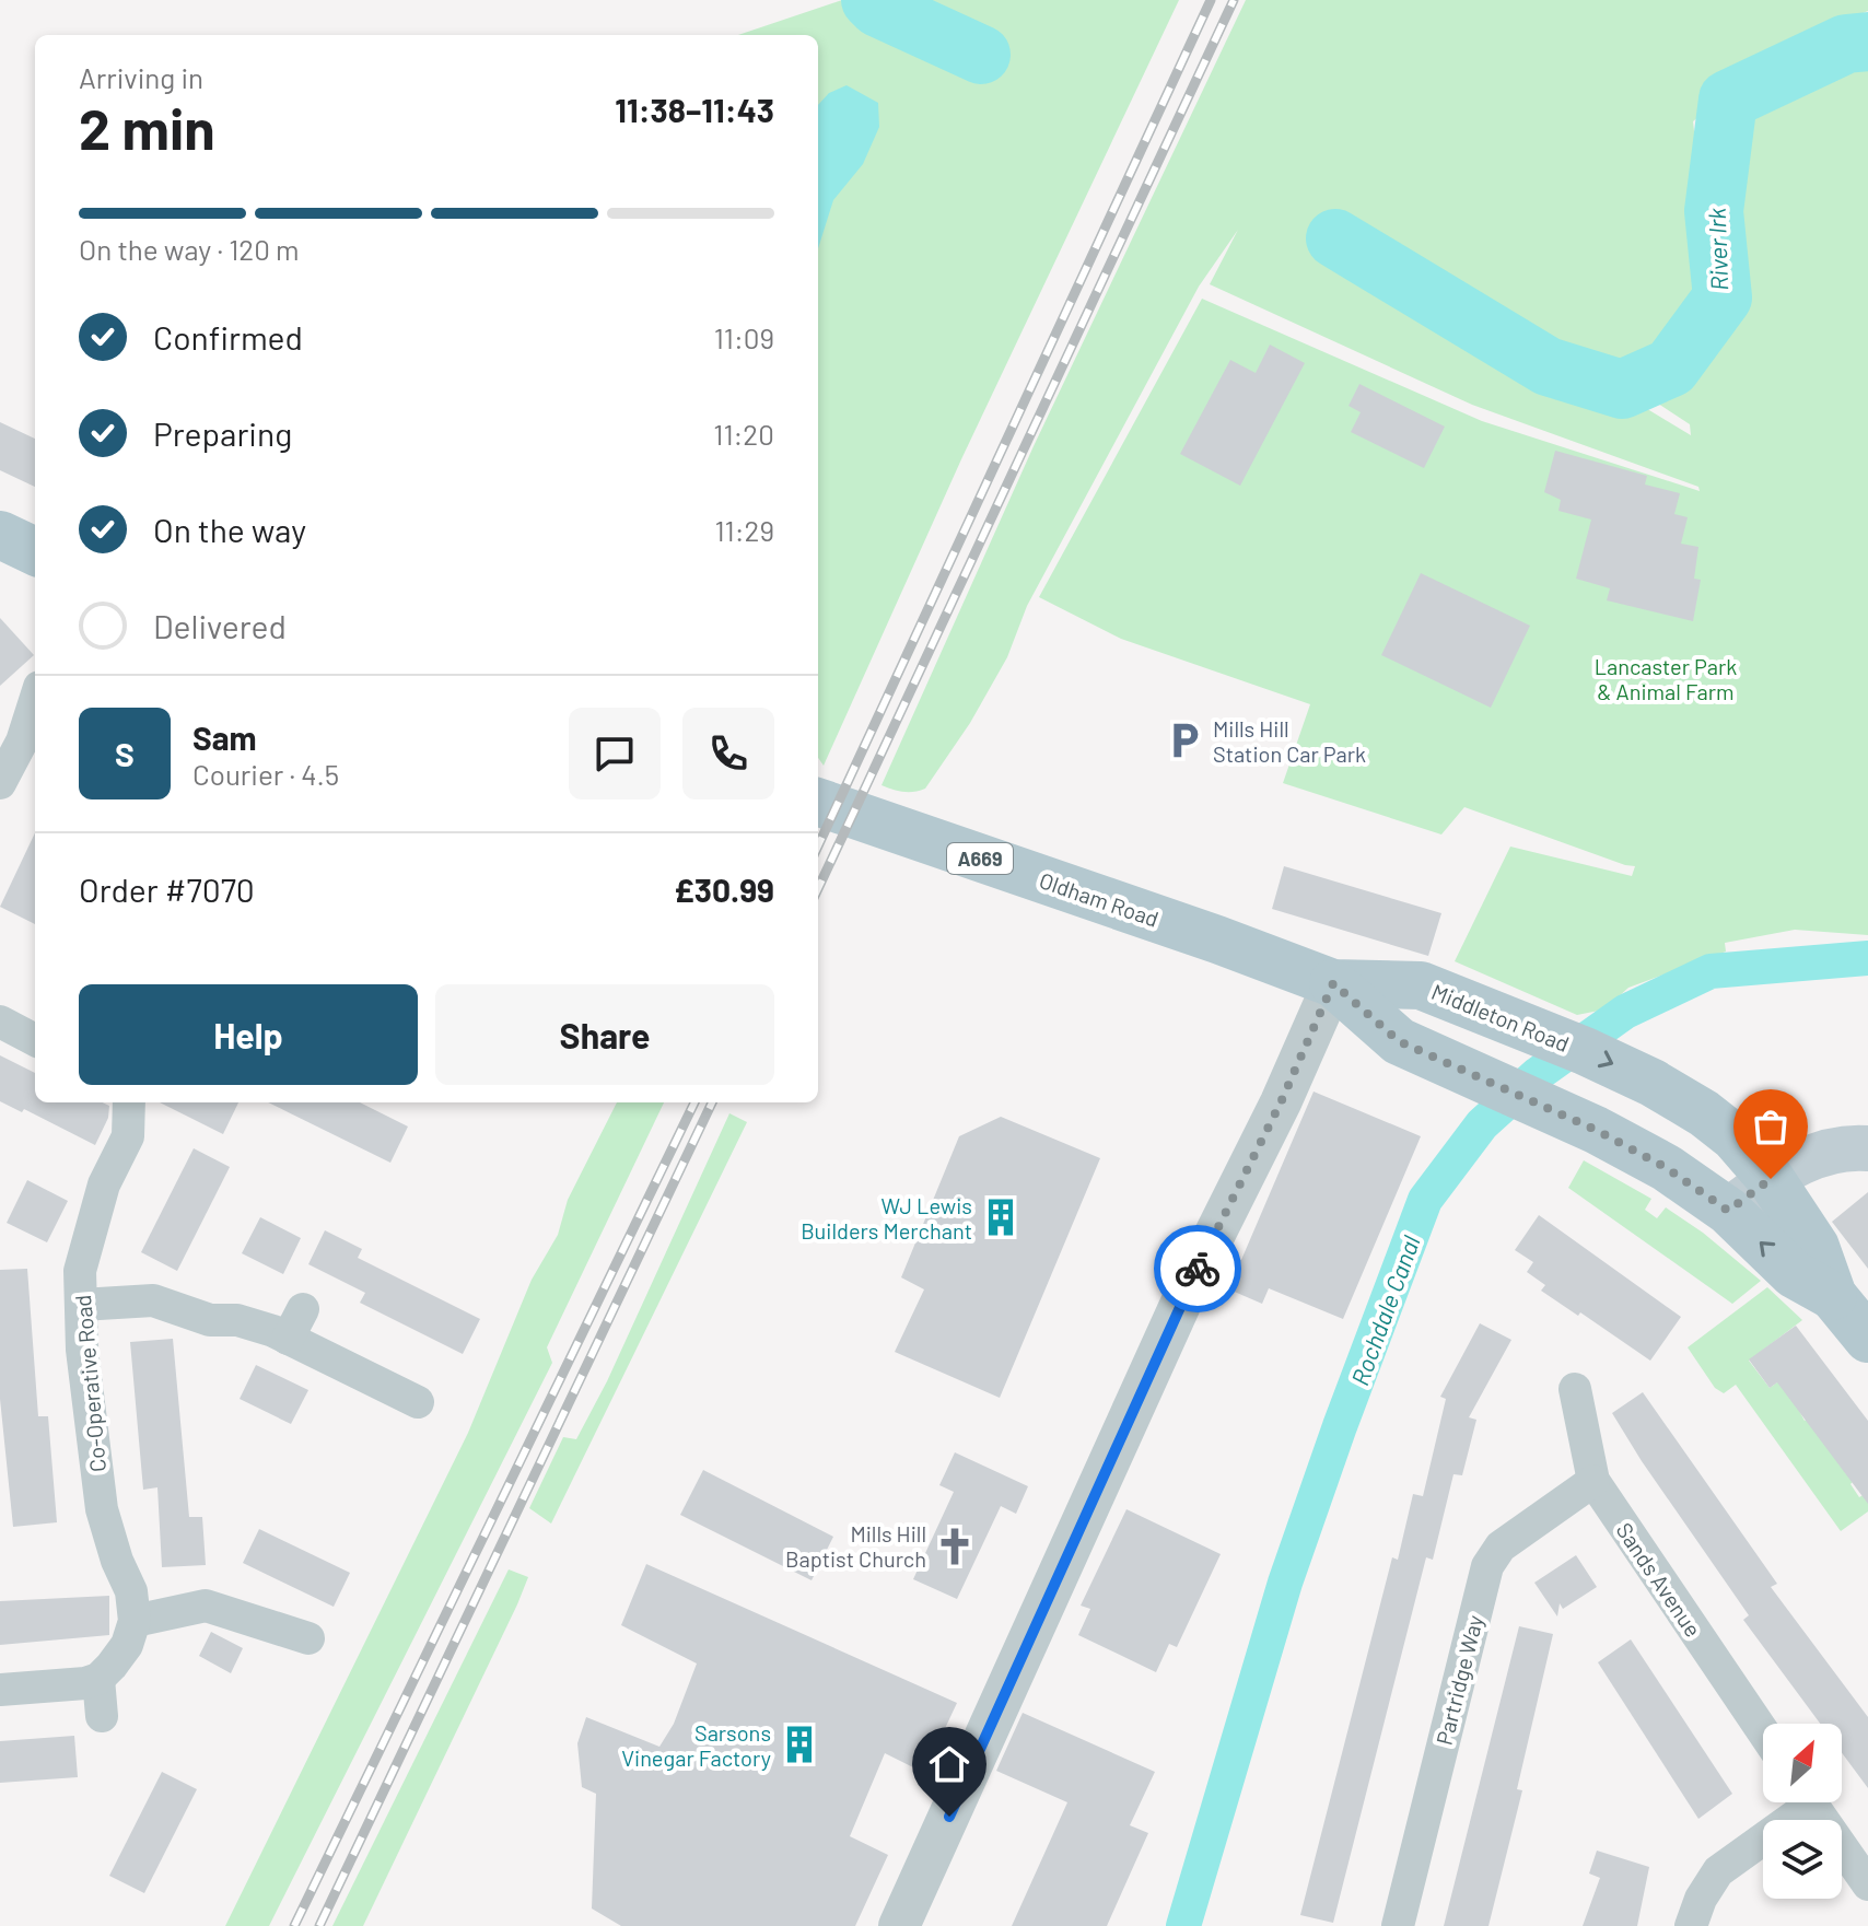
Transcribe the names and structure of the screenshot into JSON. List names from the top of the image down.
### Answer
{
  "streets": {
    "main road": ["A669", "Oldham Road", "Middleton Road"],
    "street": ["Co-Operative Road", "Sands Avenue", "Partridge Way"]
  },
  "crossings": [
    ["Oldham Road", "Middleton Road"],
    ["Sands Avenue", "Partridge Way"]
  ],
  "water": ["River Irk", "Rochdale Canal"],
  "parks": ["Lancaster Park & Animal Farm"],
  "places": {
    "parking": ["Mills Hill Station Car Park"],
    "building": ["WJ Lewis Builders Merchant", "Sarsons Vinegar Factory"],
    "church": ["Mills Hill Baptist Church"]
  },
  "north": "top right",
  "page": {
    "heading": ["2 min", "Arriving in", "11:38–11:43"],
    "panel": [
      "Sam",
      "Courier · 4.5",
      "Order #7070",
      "£30.99"
    ],
    "bar": "On the way · 120 m",
    "list": [
      ["Confirmed", "11:09"],
      ["Preparing", "11:20"],
      ["On the way", "11:29"],
      "Delivered"
    ],
    "round": "S",
    "buttons": ["Help", "Share"]
  }
}
